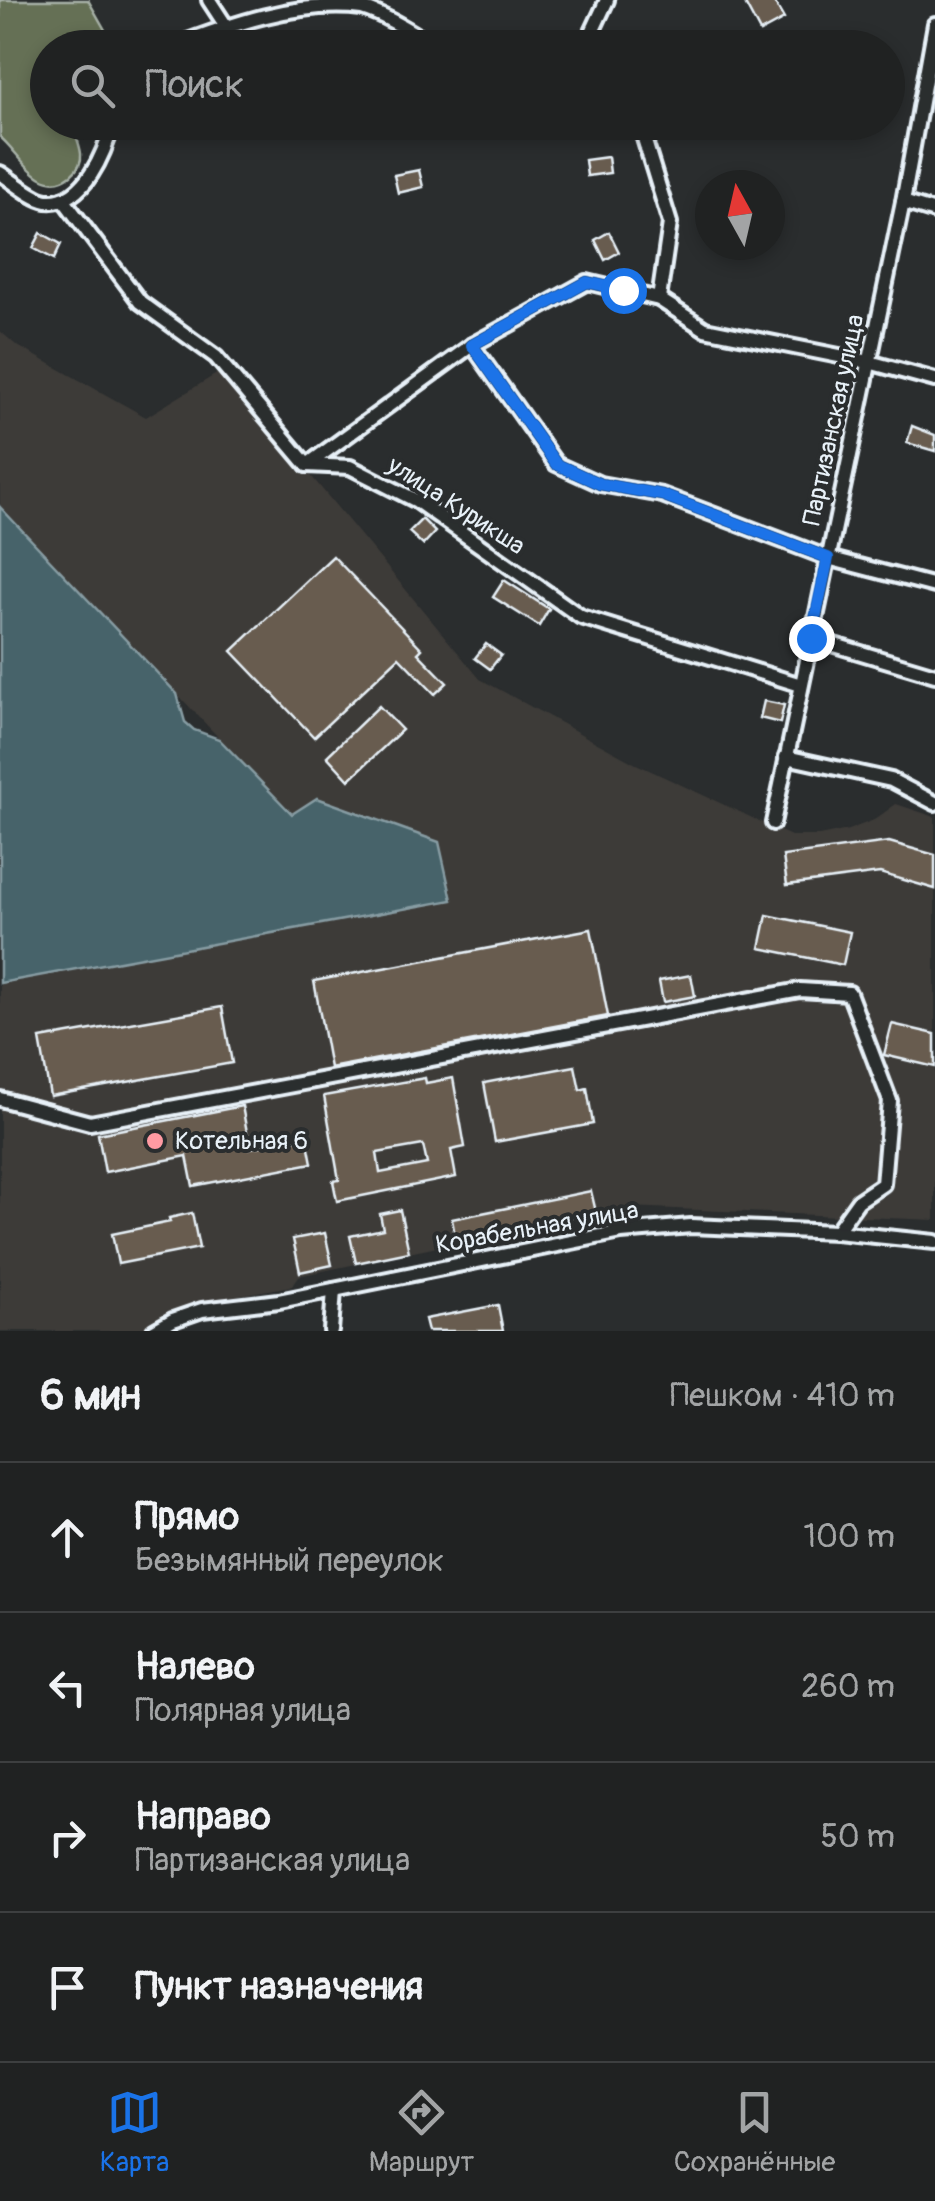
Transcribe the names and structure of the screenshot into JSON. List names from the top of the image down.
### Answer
{
  "streets": {
    "street": ["Партизанская улица", "улица Курикша", "Корабельная улица"]
  },
  "crossings": [
    ["Партизанская улица", "улица Курикша"]
  ],
  "places": ["Котельная 6"],
  "north": "top",
  "page": {
    "search": "Поиск",
    "heading": ["6 мин", "Пешком · 410 m"],
    "list": [
      ["Прямо", "Безымянный переулок", "100 m"],
      ["Налево", "Полярная улица", "260 m"],
      ["Направо", "Партизанская улица", "50 m"],
      "Пункт назначения"
    ],
    "nav": ["Карта", "Маршрут", "Сохранённые"]
  }
}
